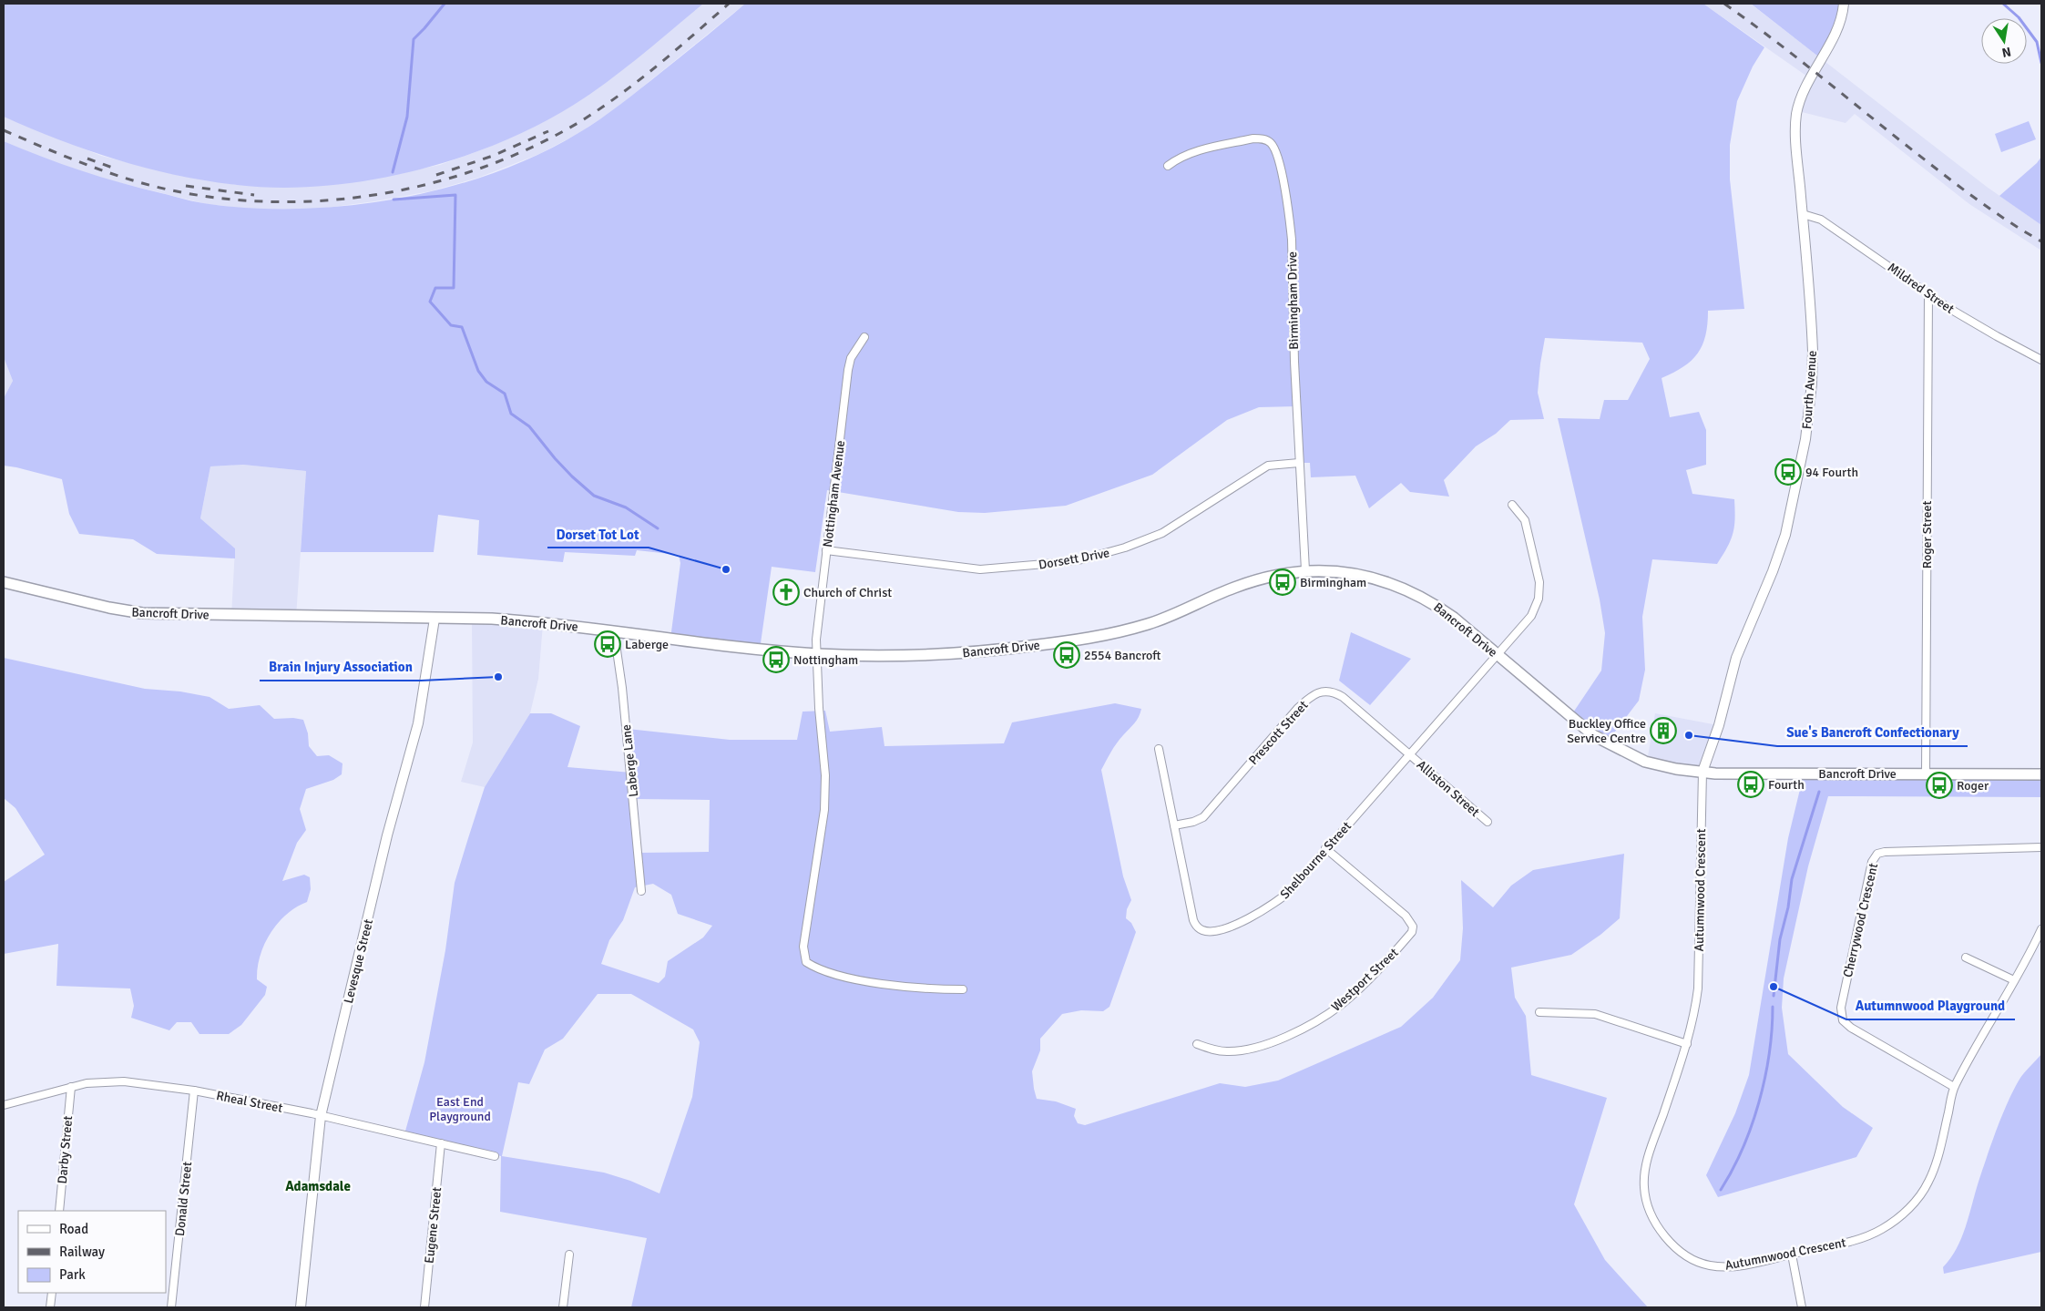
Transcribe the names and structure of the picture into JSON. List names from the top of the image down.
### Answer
{
  "streets": {
    "main road": ["Bancroft Drive"],
    "street": [
      "Mildred Street",
      "Birmingham Drive",
      "Fourth Avenue",
      "Nottingham Avenue",
      "Roger Street",
      "Dorsett Drive",
      "Prescott Street",
      "Laberge Lane",
      "Alliston Street",
      "Shelbourne Street",
      "Autumnwood Crescent",
      "Cherrywood Crescent",
      "Levesque Street",
      "Westport Street",
      "Rheal Street",
      "Darby Street",
      "Donald Street",
      "Eugene Street"
    ]
  },
  "crossings": [
    ["Mildred Street", "Fourth Avenue"],
    ["Mildred Street", "Roger Street"],
    ["Birmingham Drive", "Dorsett Drive"],
    ["Birmingham Drive", "Bancroft Drive"],
    ["Fourth Avenue", "Bancroft Drive"],
    ["Fourth Avenue", "Autumnwood Crescent"],
    ["Nottingham Avenue", "Dorsett Drive"],
    ["Nottingham Avenue", "Bancroft Drive"],
    ["Roger Street", "Bancroft Drive"],
    ["Bancroft Drive", "Laberge Lane"],
    ["Bancroft Drive", "Shelbourne Street"],
    ["Bancroft Drive", "Autumnwood Crescent"],
    ["Bancroft Drive", "Levesque Street"],
    ["Prescott Street", "Alliston Street"],
    ["Prescott Street", "Shelbourne Street"],
    ["Alliston Street", "Shelbourne Street"],
    ["Shelbourne Street", "Westport Street"],
    ["Autumnwood Crescent", "Cherrywood Crescent"],
    ["Levesque Street", "Rheal Street"],
    ["Rheal Street", "Darby Street"],
    ["Rheal Street", "Donald Street"],
    ["Rheal Street", "Eugene Street"]
  ],
  "districts": ["Adamsdale"],
  "parks": ["East End Playground"],
  "places": {
    "bus stop": [
      "94 Fourth",
      "Birmingham",
      "Laberge",
      "2554 Bancroft",
      "Nottingham",
      "Fourth",
      "Roger"
    ],
    "other": [
      "Dorset Tot Lot",
      "Brain Injury Association",
      "Sue's Bancroft Confectionary",
      "Autumnwood Playground"
    ],
    "church": ["Church of Christ"],
    "building": ["Buckley Office Service Centre"]
  },
  "legend": ["Road", "Railway", "Park"],
  "north": "bottom"
}
